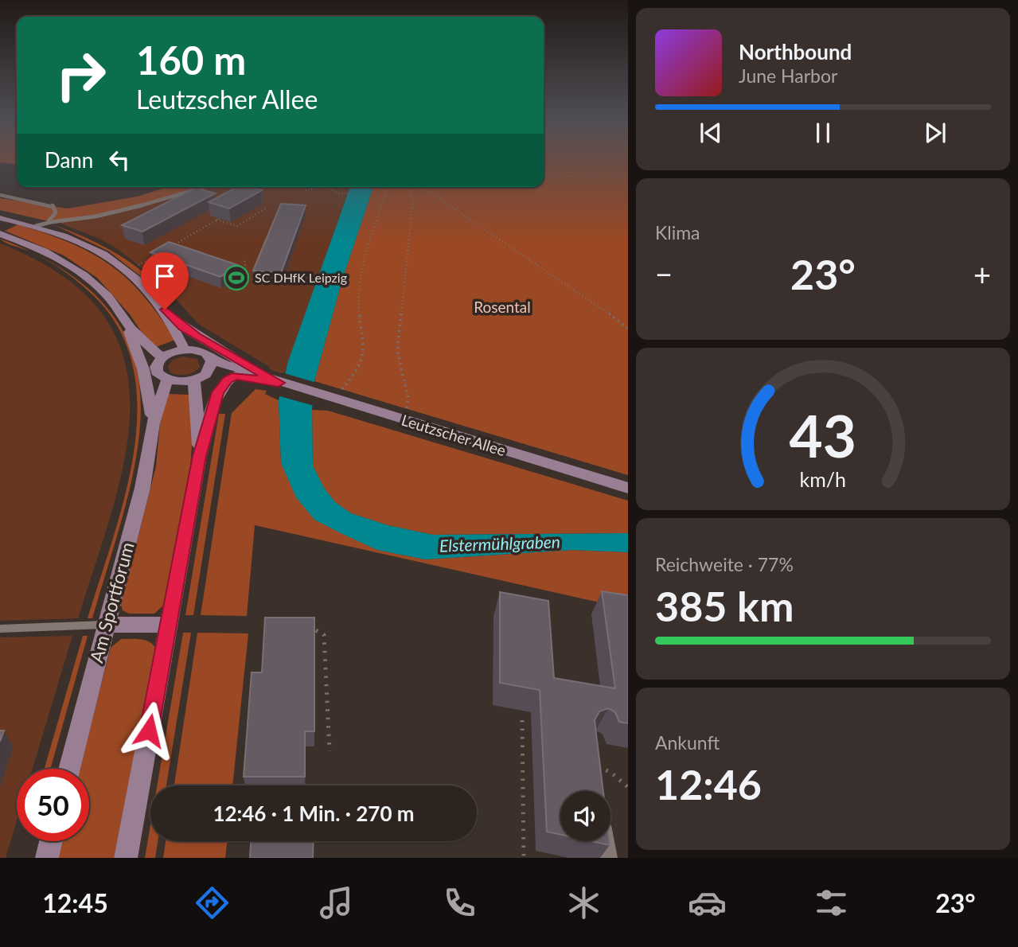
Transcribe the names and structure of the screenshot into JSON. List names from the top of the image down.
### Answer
{
  "streets": {
    "main road": ["Leutzscher Allee", "Am Sportforum"]
  },
  "water": ["Elstermühlgraben"],
  "parks": ["Rosental"],
  "places": {
    "sports": ["SC DHfK Leipzig"]
  },
  "page": {
    "turn": ["160 m", "Leutzscher Allee"],
    "song": ["Northbound", "June Harbor"],
    "then": "Dann",
    "tile": [
      "Klima",
      ["Reichweite · 77%", "385 km"],
      ["Ankunft", "12:46"]
    ],
    "heat": ["−", "23°", "+"],
    "limit": "50",
    "trip": "12:46 · 1 Min. · 270 m",
    "tabs": ["12:45", "23°"],
    "gauge": ["43", "km/h"]
  }
}
